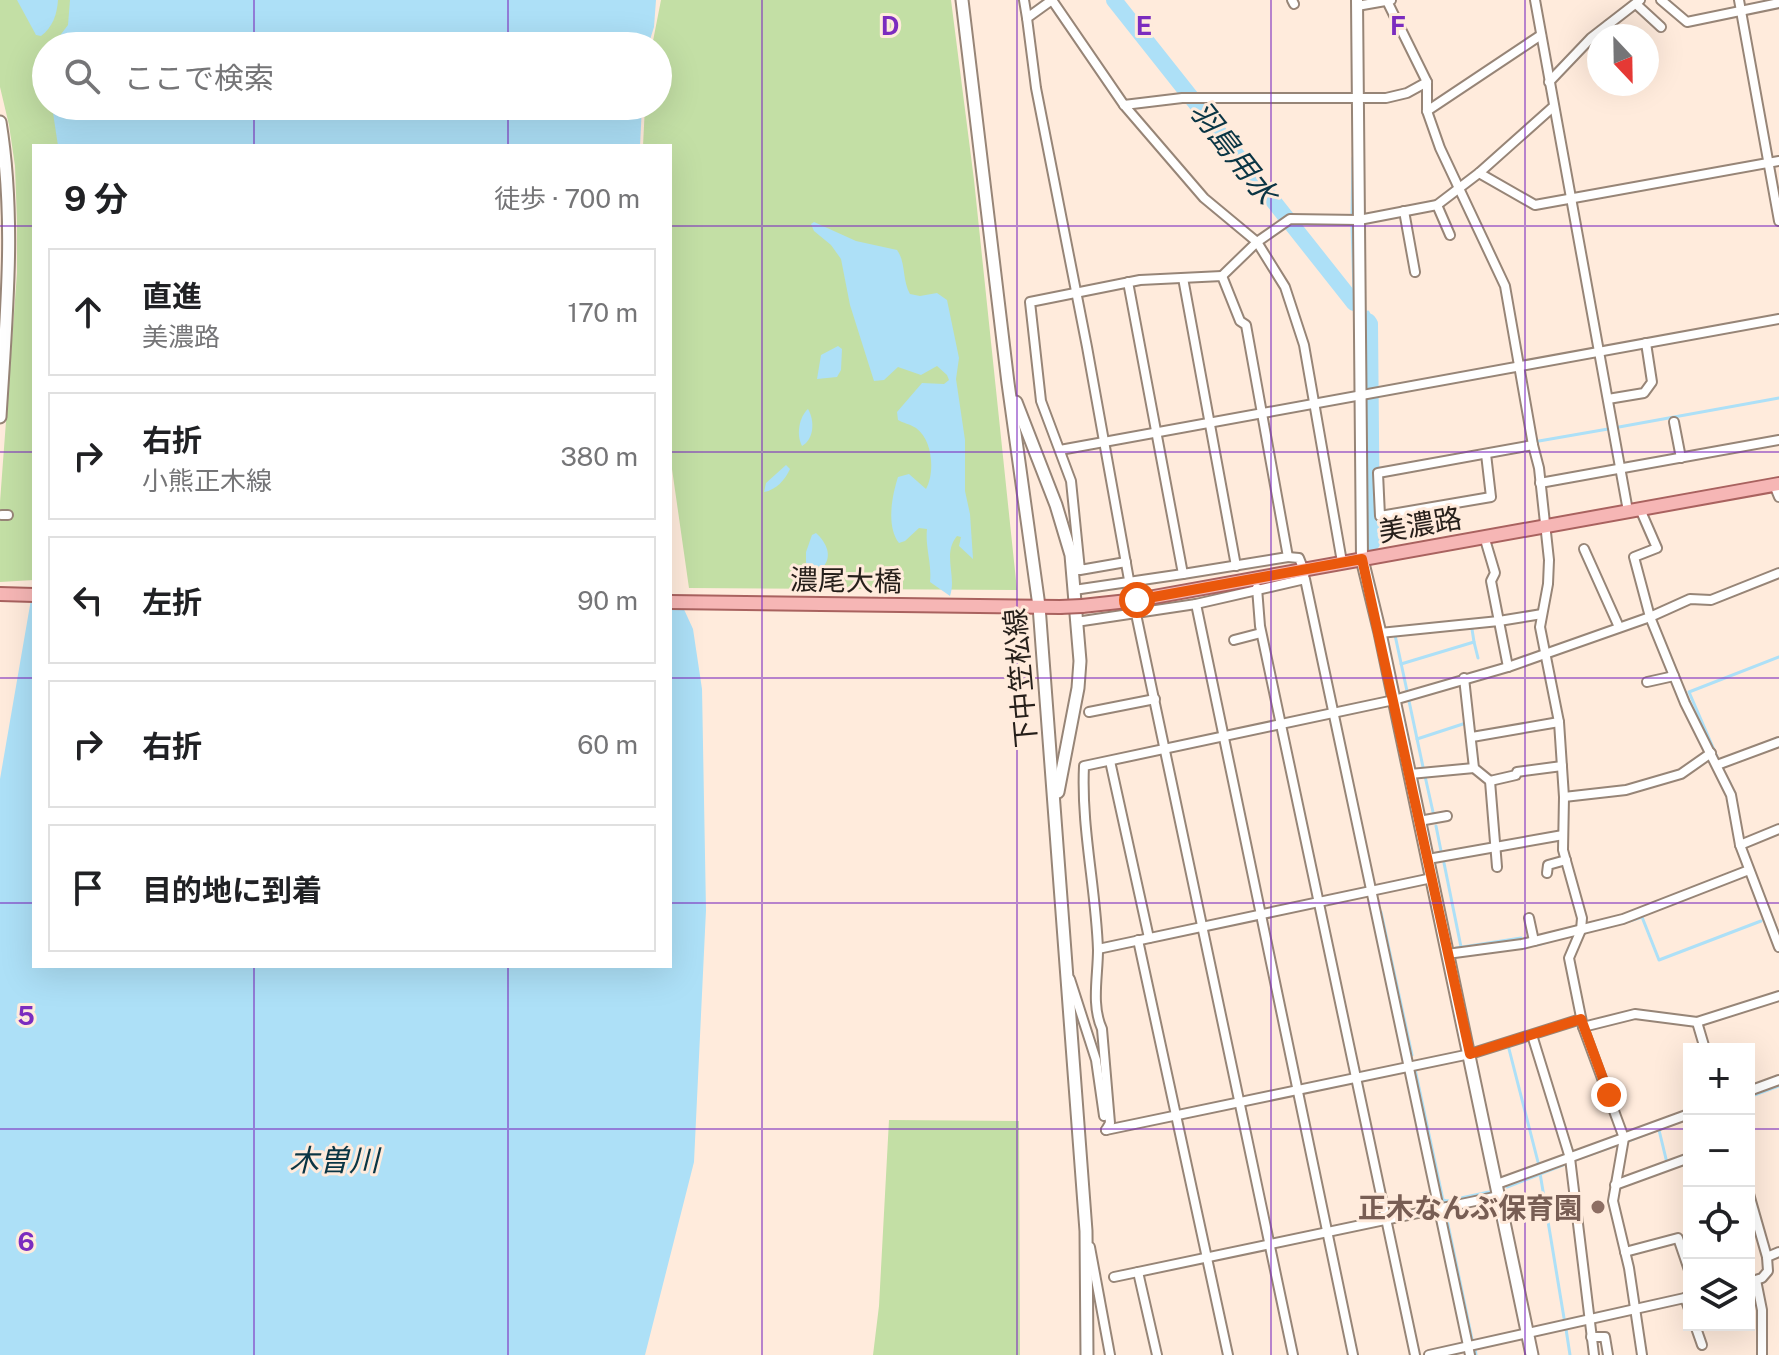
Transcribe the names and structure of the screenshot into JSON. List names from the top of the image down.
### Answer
{
  "streets": {
    "main road": ["美濃路", "濃尾大橋", "下中笠松線"]
  },
  "crossings": [
    ["美濃路", "濃尾大橋"],
    ["美濃路", "下中笠松線"]
  ],
  "water": ["羽島用水", "木曽川"],
  "places": ["正木なんぶ保育園"],
  "north": "bottom",
  "page": {
    "search": "ここで検索",
    "heading": ["9 分", "徒歩 · 700 m"],
    "list": [
      ["直進", "美濃路", "170 m"],
      ["右折", "小熊正木線", "380 m"],
      ["左折", "90 m"],
      ["右折", "60 m"],
      "目的地に到着"
    ],
    "map_buttons": ["+", "−"]
  },
  "grid": {
    "columns": ["D", "E", "F"],
    "rows": ["5", "6"]
  }
}
